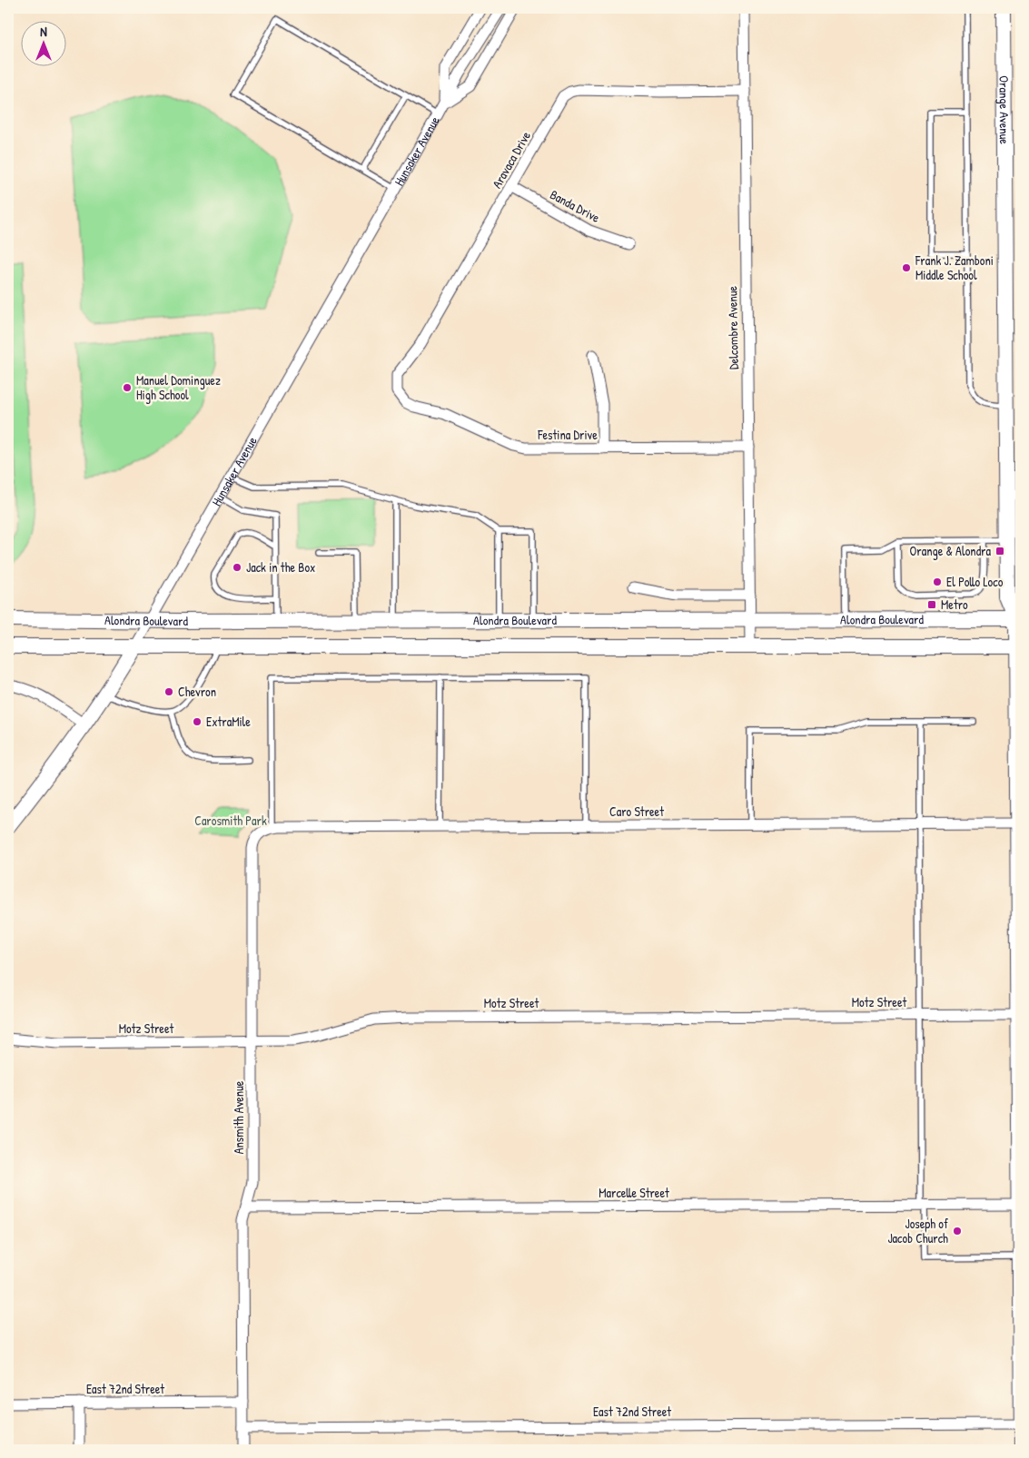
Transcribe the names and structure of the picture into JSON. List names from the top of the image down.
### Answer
{
  "streets": {
    "main road": ["Orange Avenue", "Hunsaker Avenue", "Alondra Boulevard"],
    "street": [
      "Aravaca Drive",
      "Banda Drive",
      "Delcombre Avenue",
      "Festina Drive",
      "Caro Street",
      "Motz Street",
      "Ansmith Avenue",
      "Marcelle Street",
      "East 72nd Street"
    ]
  },
  "crossings": [
    ["Orange Avenue", "Alondra Boulevard"],
    ["Orange Avenue", "Caro Street"],
    ["Orange Avenue", "Motz Street"],
    ["Orange Avenue", "Marcelle Street"],
    ["Orange Avenue", "East 72nd Street"],
    ["Hunsaker Avenue", "Alondra Boulevard"],
    ["Aravaca Drive", "Banda Drive"],
    ["Aravaca Drive", "Delcombre Avenue"],
    ["Aravaca Drive", "Festina Drive"],
    ["Delcombre Avenue", "Festina Drive"],
    ["Delcombre Avenue", "Alondra Boulevard"],
    ["Caro Street", "Ansmith Avenue"],
    ["Motz Street", "Ansmith Avenue"],
    ["Ansmith Avenue", "Marcelle Street"],
    ["Ansmith Avenue", "East 72nd Street"]
  ],
  "parks": ["Carosmith Park"],
  "places": {
    "other": [
      "Frank J. Zamboni Middle School",
      "Manuel Dominguez High School",
      "Jack in the Box",
      "El Pollo Loco",
      "Chevron",
      "ExtraMile",
      "Joseph of Jacob Church"
    ],
    "transit": ["Orange & Alondra", "Metro"]
  },
  "north": "top"
}
